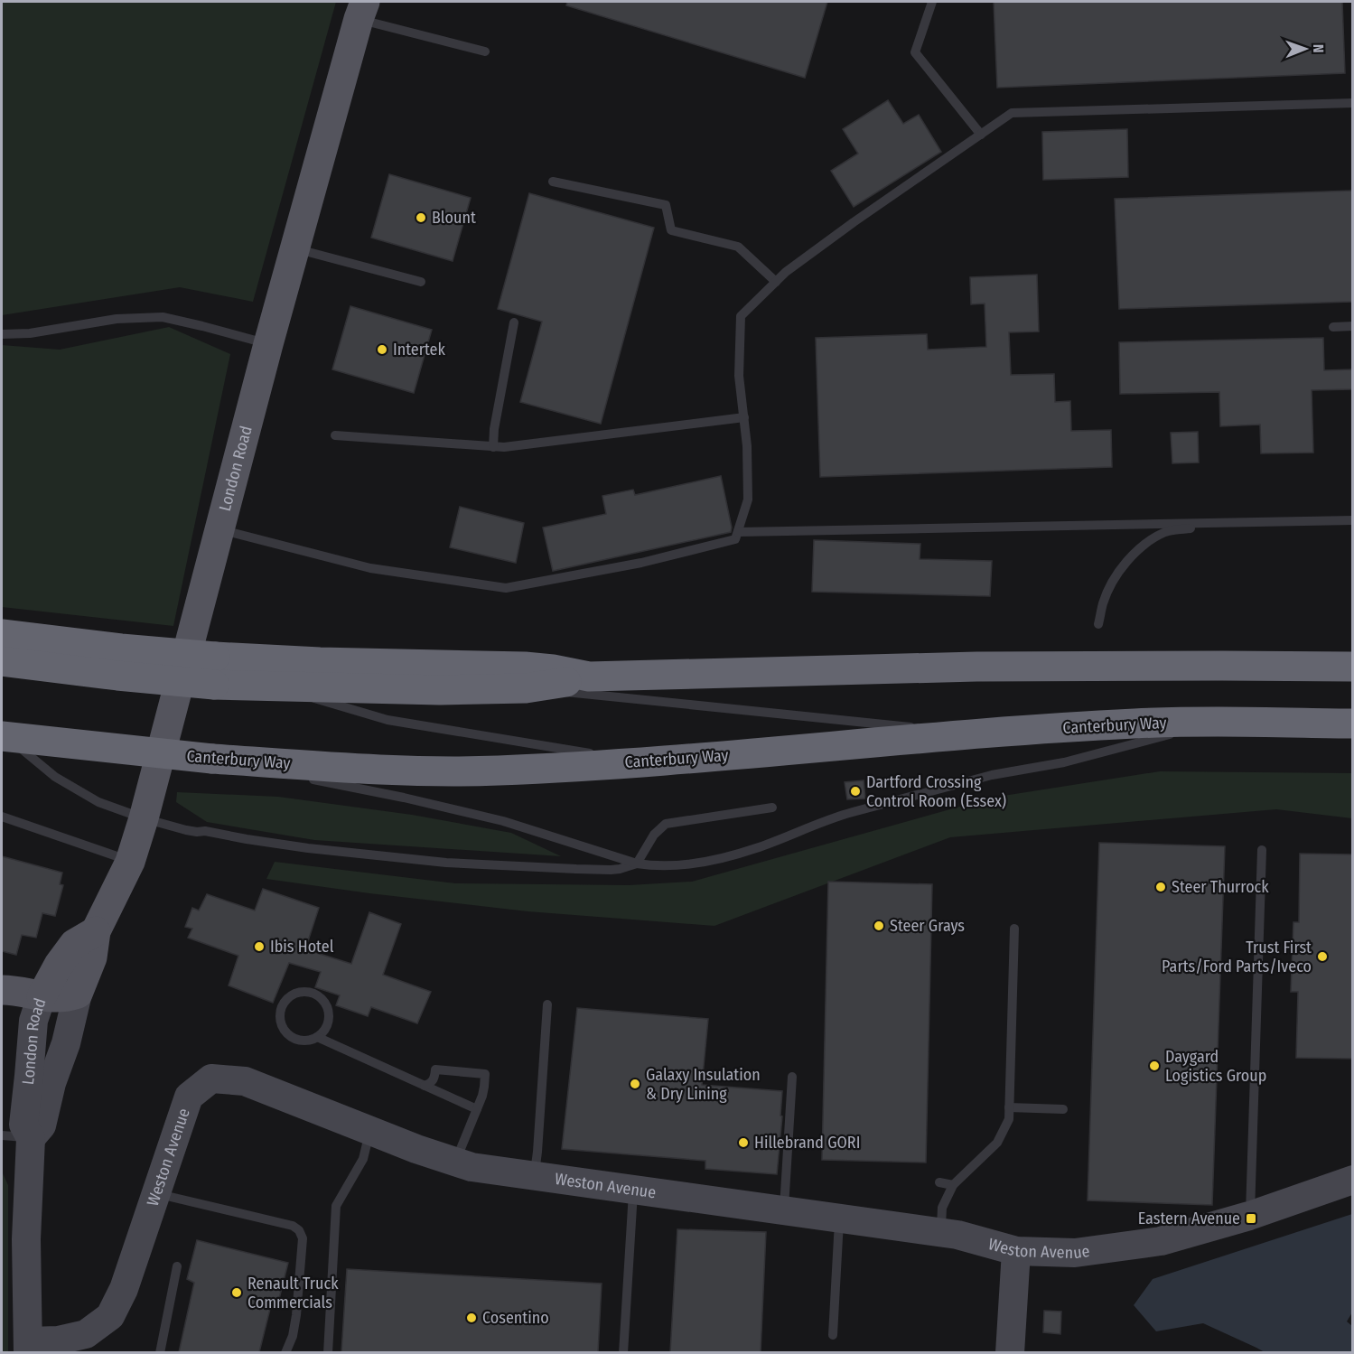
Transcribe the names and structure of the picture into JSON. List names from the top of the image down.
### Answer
{
  "streets": {
    "highway": ["Canterbury Way"],
    "main road": ["London Road"],
    "street": ["Weston Avenue"]
  },
  "crossings": [
    ["London Road", "Weston Avenue"]
  ],
  "places": {
    "other": [
      "Blount",
      "Intertek",
      "Dartford Crossing Control Room (Essex)",
      "Steer Thurrock",
      "Steer Grays",
      "Ibis Hotel",
      "Trust First Parts/Ford Parts/Iveco",
      "Daygard Logistics Group",
      "Galaxy Insulation & Dry Lining",
      "Hillebrand GORI",
      "Renault Truck Commercials",
      "Cosentino"
    ],
    "transit": ["Eastern Avenue"]
  },
  "north": "right"
}
